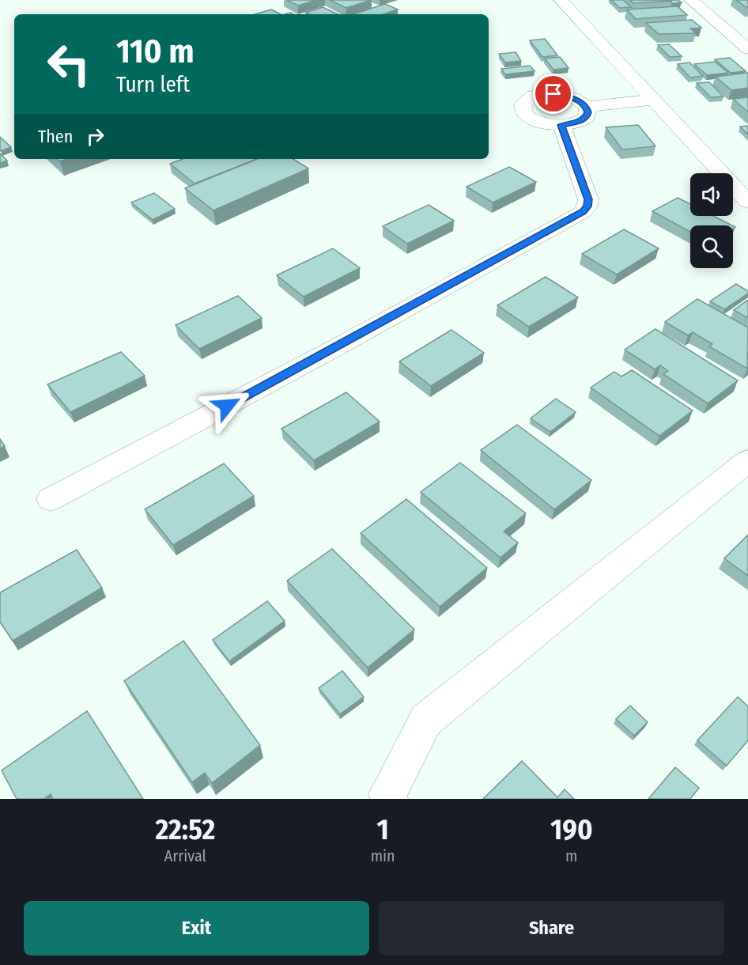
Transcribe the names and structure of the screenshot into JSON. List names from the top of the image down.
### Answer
{
  "page": {
    "turn": ["110 m", "Turn left"],
    "then": "Then",
    "eta": [
      "22:52",
      "Arrival",
      "1",
      "min",
      "190",
      "m"
    ],
    "buttons": ["Exit", "Share"]
  }
}
